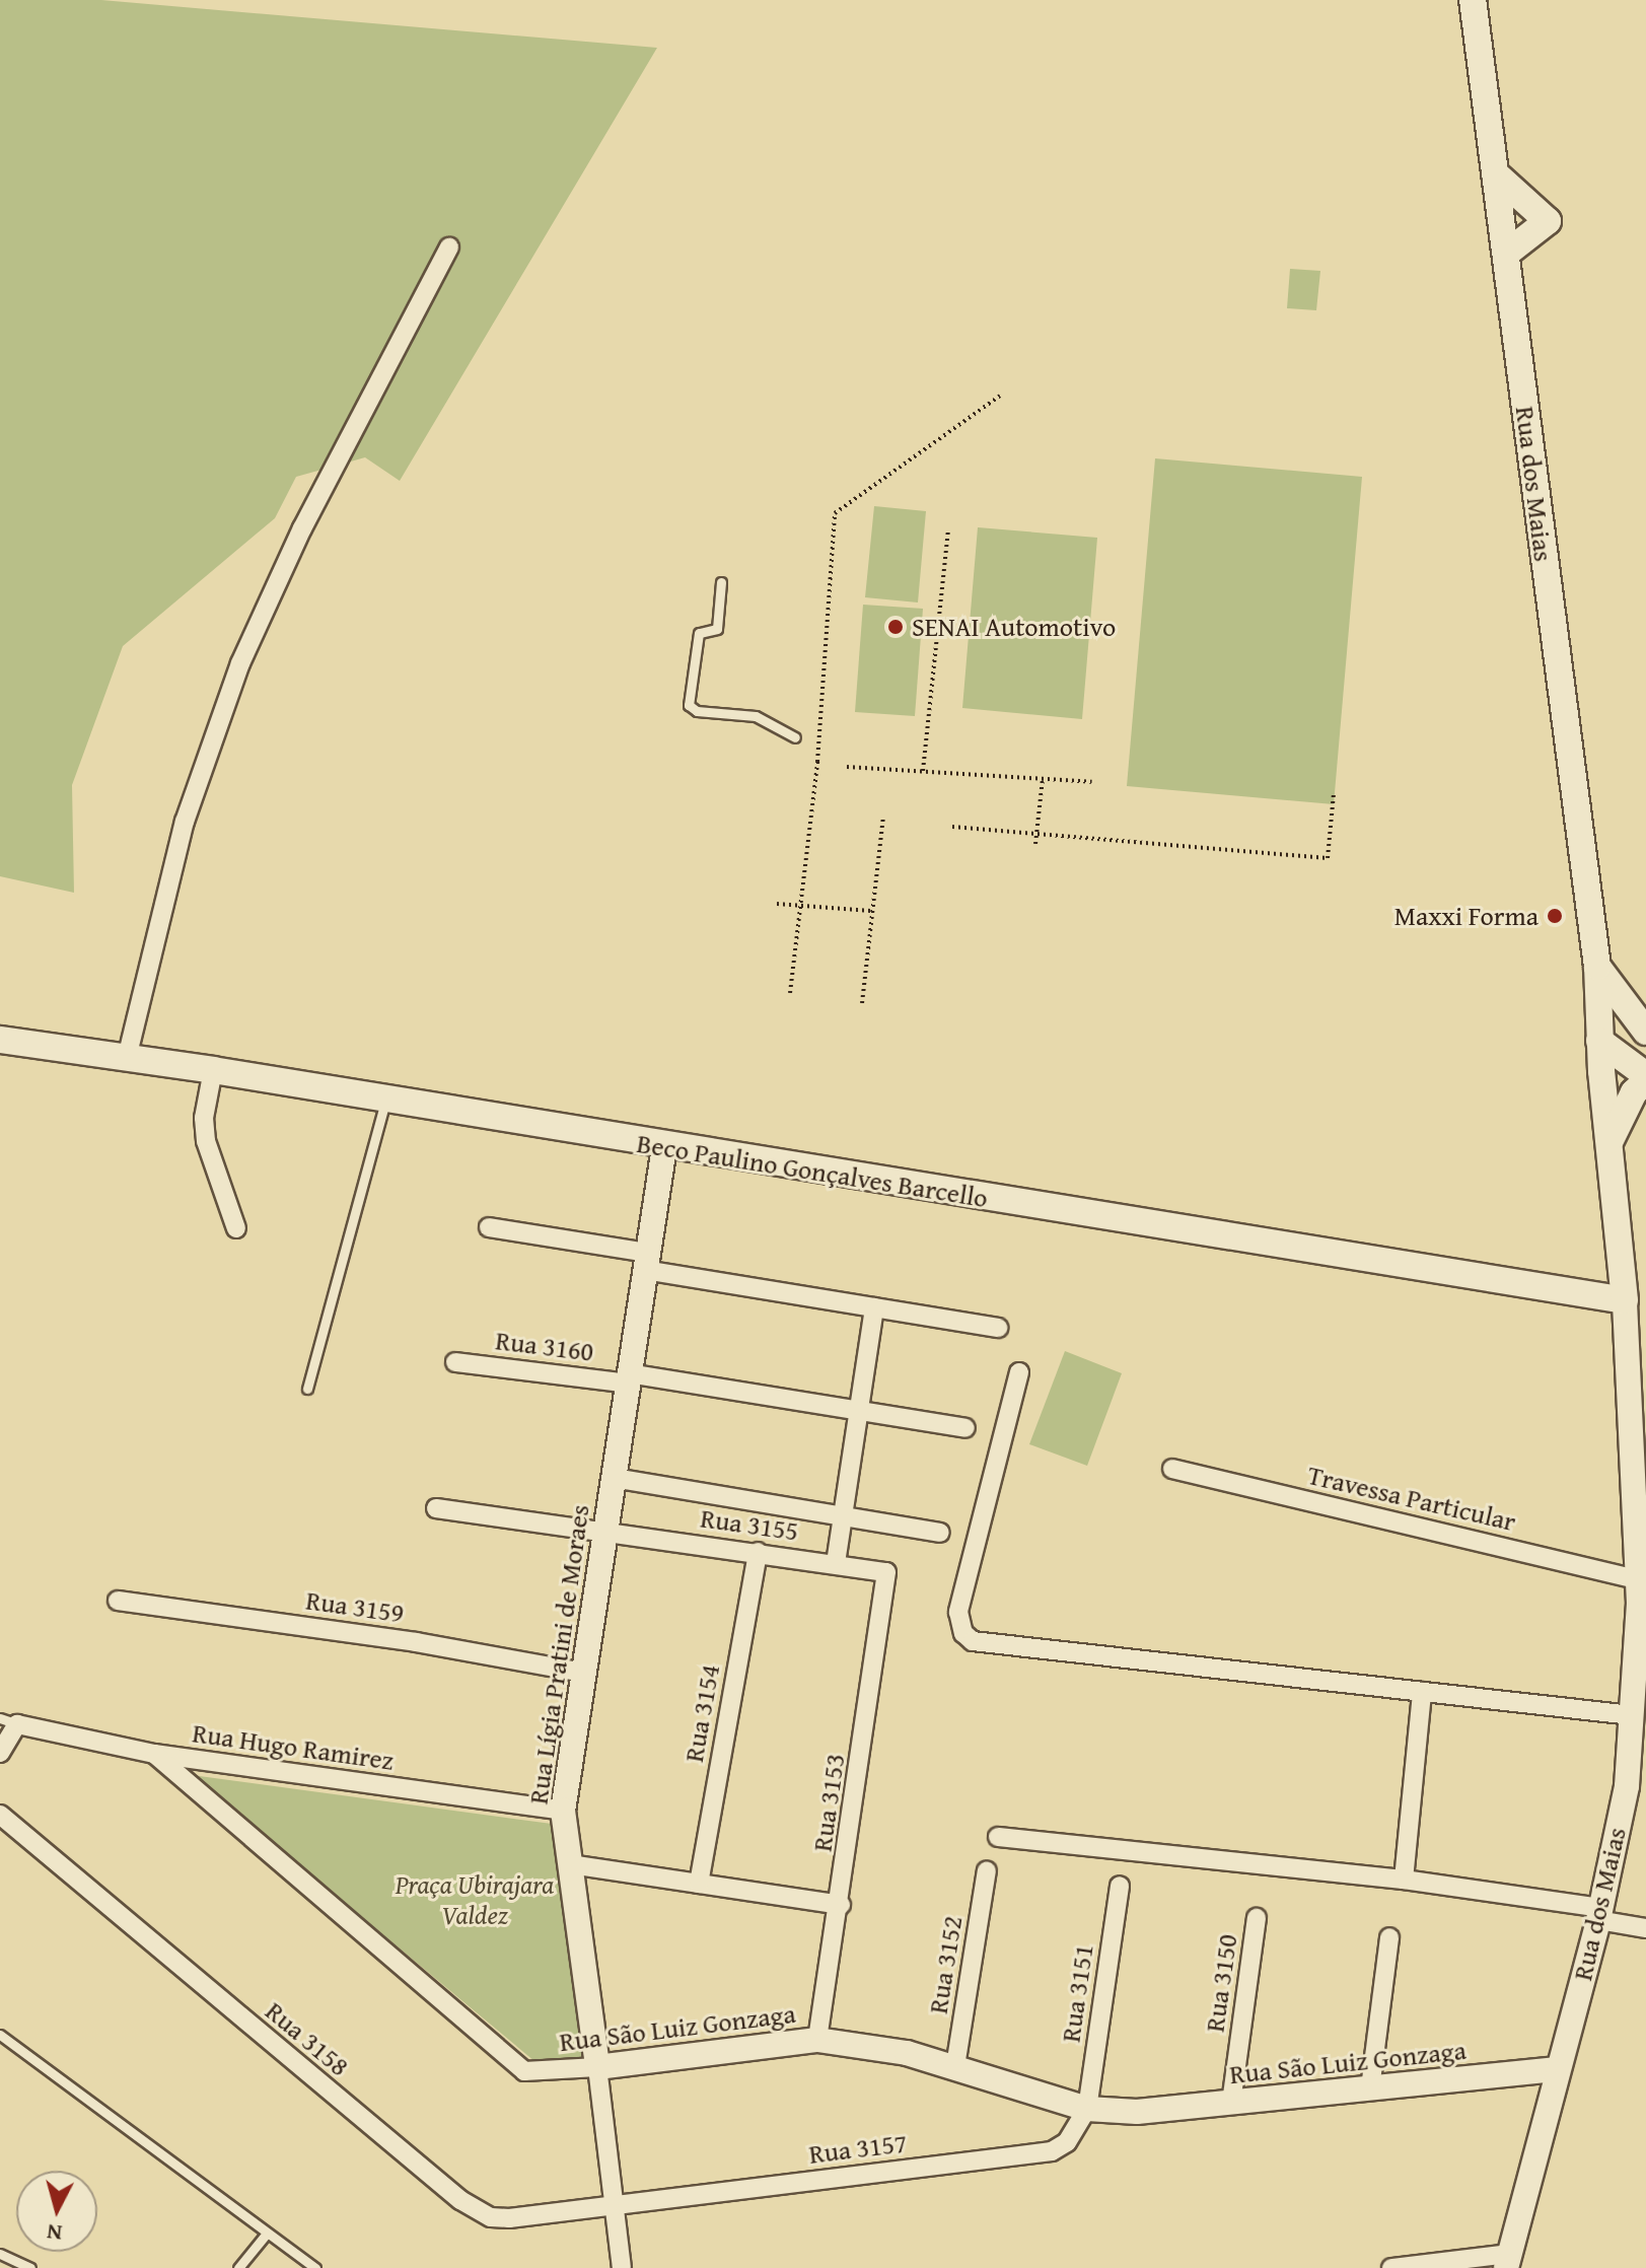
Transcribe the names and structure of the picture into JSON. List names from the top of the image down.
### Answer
{
  "streets": {
    "main road": ["Rua dos Maias", "Beco Paulino Gonçalves Barcello"],
    "street": [
      "Rua 3160",
      "Travessa Particular",
      "Rua 3155",
      "Rua 3159",
      "Rua Lígia Pratini de Moraes",
      "Rua 3154",
      "Rua Hugo Ramirez",
      "Rua 3153",
      "Rua 3152",
      "Rua 3150",
      "Rua 3151",
      "Rua São Luiz Gonzaga",
      "Rua 3158",
      "Rua 3157"
    ]
  },
  "crossings": [
    ["Rua dos Maias", "Beco Paulino Gonçalves Barcello"],
    ["Rua dos Maias", "Travessa Particular"],
    ["Rua dos Maias", "Rua São Luiz Gonzaga"],
    ["Beco Paulino Gonçalves Barcello", "Rua Lígia Pratini de Moraes"],
    ["Rua 3160", "Rua Lígia Pratini de Moraes"],
    ["Rua 3155", "Rua Lígia Pratini de Moraes"],
    ["Rua 3155", "Rua 3154"],
    ["Rua 3155", "Rua 3153"],
    ["Rua 3159", "Rua Lígia Pratini de Moraes"],
    ["Rua Lígia Pratini de Moraes", "Rua Hugo Ramirez"],
    ["Rua Lígia Pratini de Moraes", "Rua São Luiz Gonzaga"],
    ["Rua Lígia Pratini de Moraes", "Rua 3158"],
    ["Rua Lígia Pratini de Moraes", "Rua 3157"],
    ["Rua Hugo Ramirez", "Rua São Luiz Gonzaga"],
    ["Rua 3153", "Rua São Luiz Gonzaga"],
    ["Rua 3152", "Rua São Luiz Gonzaga"],
    ["Rua 3150", "Rua São Luiz Gonzaga"],
    ["Rua 3151", "Rua São Luiz Gonzaga"],
    ["Rua 3151", "Rua 3157"],
    ["Rua São Luiz Gonzaga", "Rua 3157"],
    ["Rua 3158", "Rua 3157"]
  ],
  "parks": ["Praça Ubirajara Valdez"],
  "places": ["SENAI Automotivo", "Maxxi Forma"],
  "north": "bottom"
}
